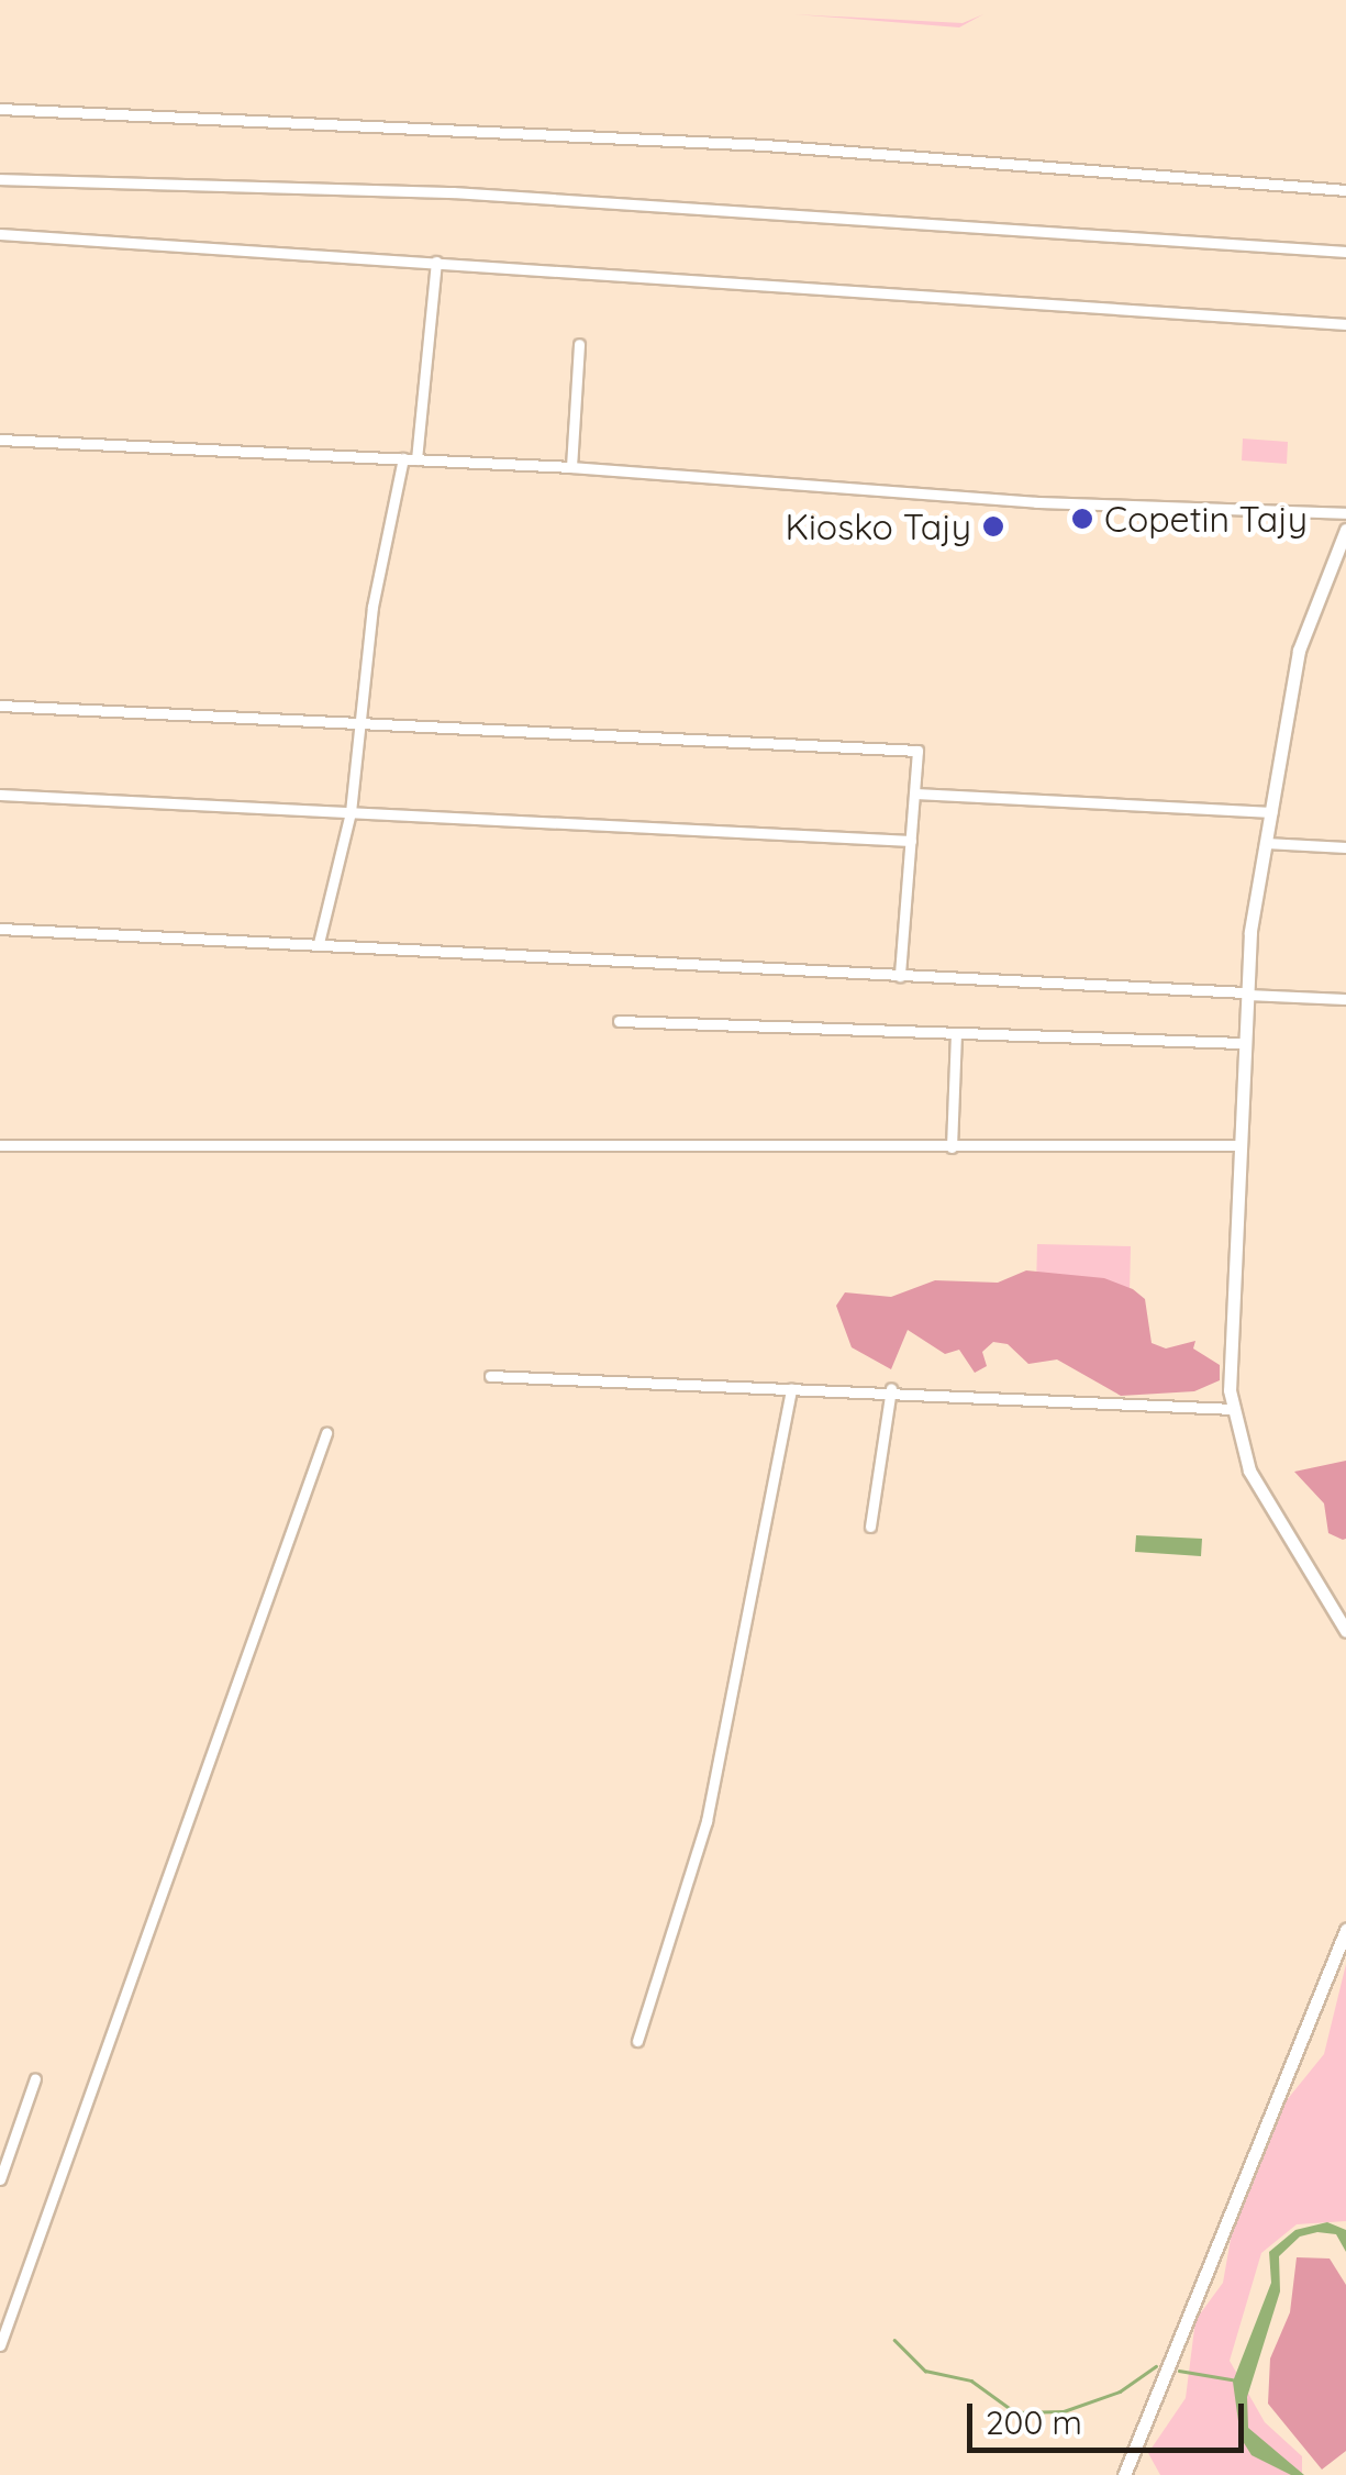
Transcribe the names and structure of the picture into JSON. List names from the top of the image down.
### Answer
{
  "places": ["Copetin Tajy", "Kiosko Tajy"],
  "scale_bar": "200 m"
}
